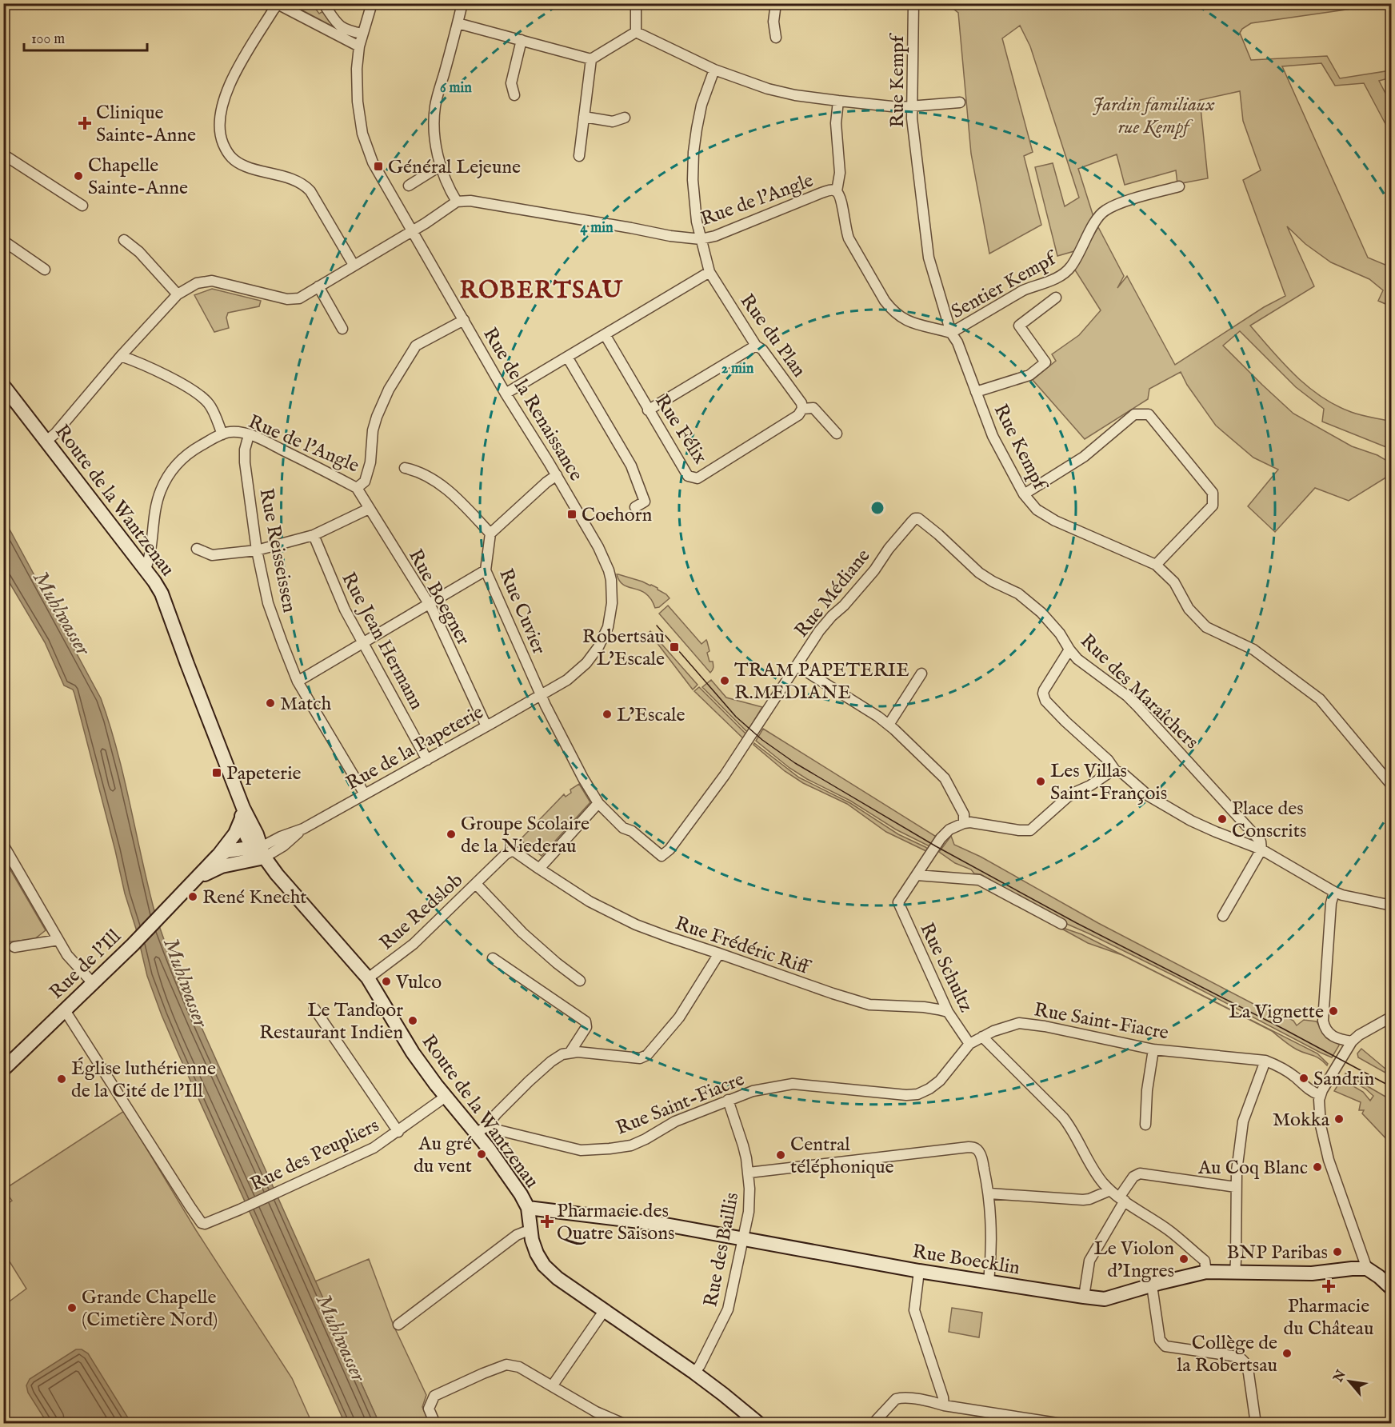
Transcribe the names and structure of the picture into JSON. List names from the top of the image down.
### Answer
{
  "streets": {
    "main road": ["Route de la Wantzenau", "Rue de l'Ill", "Rue Boecklin"],
    "street": [
      "Rue Kempf",
      "Rue de l'Angle",
      "Sentier Kempf",
      "Rue du Plan",
      "Rue de la Renaissance",
      "Rue Félix",
      "Rue Reisseissen",
      "Rue Médiane",
      "Rue Boegner",
      "Rue Cuvier",
      "Rue Jean Hermann",
      "Rue des Maraîchers",
      "Rue de la Papeterie",
      "Rue Redslob",
      "Rue Frédéric Riff",
      "Rue Schultz",
      "Rue Saint-Fiacre",
      "Rue des Peupliers",
      "Rue des Baillis"
    ]
  },
  "crossings": [
    ["Rue Kempf", "Rue de l'Angle"],
    ["Rue Kempf", "Sentier Kempf"],
    ["Rue de l'Angle", "Sentier Kempf"],
    ["Rue de l'Angle", "Rue du Plan"],
    ["Rue de l'Angle", "Rue de la Renaissance"],
    ["Rue de l'Angle", "Route de la Wantzenau"],
    ["Rue de l'Angle", "Rue Reisseissen"],
    ["Rue de l'Angle", "Rue Boegner"],
    ["Rue du Plan", "Rue Félix"],
    ["Rue de la Renaissance", "Rue Cuvier"],
    ["Rue de la Renaissance", "Rue de la Papeterie"],
    ["Route de la Wantzenau", "Rue de la Papeterie"],
    ["Route de la Wantzenau", "Rue Redslob"],
    ["Route de la Wantzenau", "Rue de l'Ill"],
    ["Route de la Wantzenau", "Rue Saint-Fiacre"],
    ["Route de la Wantzenau", "Rue des Peupliers"],
    ["Route de la Wantzenau", "Rue des Baillis"],
    ["Route de la Wantzenau", "Rue Boecklin"],
    ["Rue Reisseissen", "Rue de la Papeterie"],
    ["Rue Médiane", "Rue Cuvier"],
    ["Rue Médiane", "Rue des Maraîchers"],
    ["Rue Boegner", "Rue de la Papeterie"],
    ["Rue Cuvier", "Rue de la Papeterie"],
    ["Rue Jean Hermann", "Rue de la Papeterie"],
    ["Rue de la Papeterie", "Rue de l'Ill"],
    ["Rue Redslob", "Rue Frédéric Riff"],
    ["Rue Frédéric Riff", "Rue Schultz"],
    ["Rue de l'Ill", "Rue des Peupliers"],
    ["Rue Schultz", "Rue Saint-Fiacre"],
    ["Rue Saint-Fiacre", "Rue des Baillis"],
    ["Rue des Baillis", "Rue Boecklin"]
  ],
  "districts": ["ROBERTSAU"],
  "water": ["Muhlwasser"],
  "parks": ["Jardin familiaux rue Kempf"],
  "places": {
    "health": ["Clinique Sainte-Anne", "Pharmacie des Quatre Saisons", "Pharmacie du Château"],
    "transit": [
      "Général Lejeune",
      "Coehorn",
      "Robertsau L'Escale",
      "Papeterie"
    ],
    "other": [
      "Chapelle Sainte-Anne",
      "TRAM PAPETERIE R.MEDIANE",
      "Match",
      "L’Escale",
      "Les Villas Saint-François",
      "Place des Conscrits",
      "Groupe Scolaire de la Niederau",
      "René Knecht",
      "Vulco",
      "La Vignette",
      "Le Tandoor Restaurant Indien",
      "Sandrin",
      "Église luthérienne de la Cité de l'Ill",
      "Mokka",
      "Au gré du vent",
      "Central téléphonique",
      "Au Coq Blanc",
      "BNP Paribas",
      "Le Violon d'Ingres",
      "Grande Chapelle (Cimetière Nord)",
      "Collège de la Robertsau"
    ]
  },
  "scale_bar": "100 m",
  "north": "top left",
  "rings": ["6 min", "4 min", "2 min"]
}
